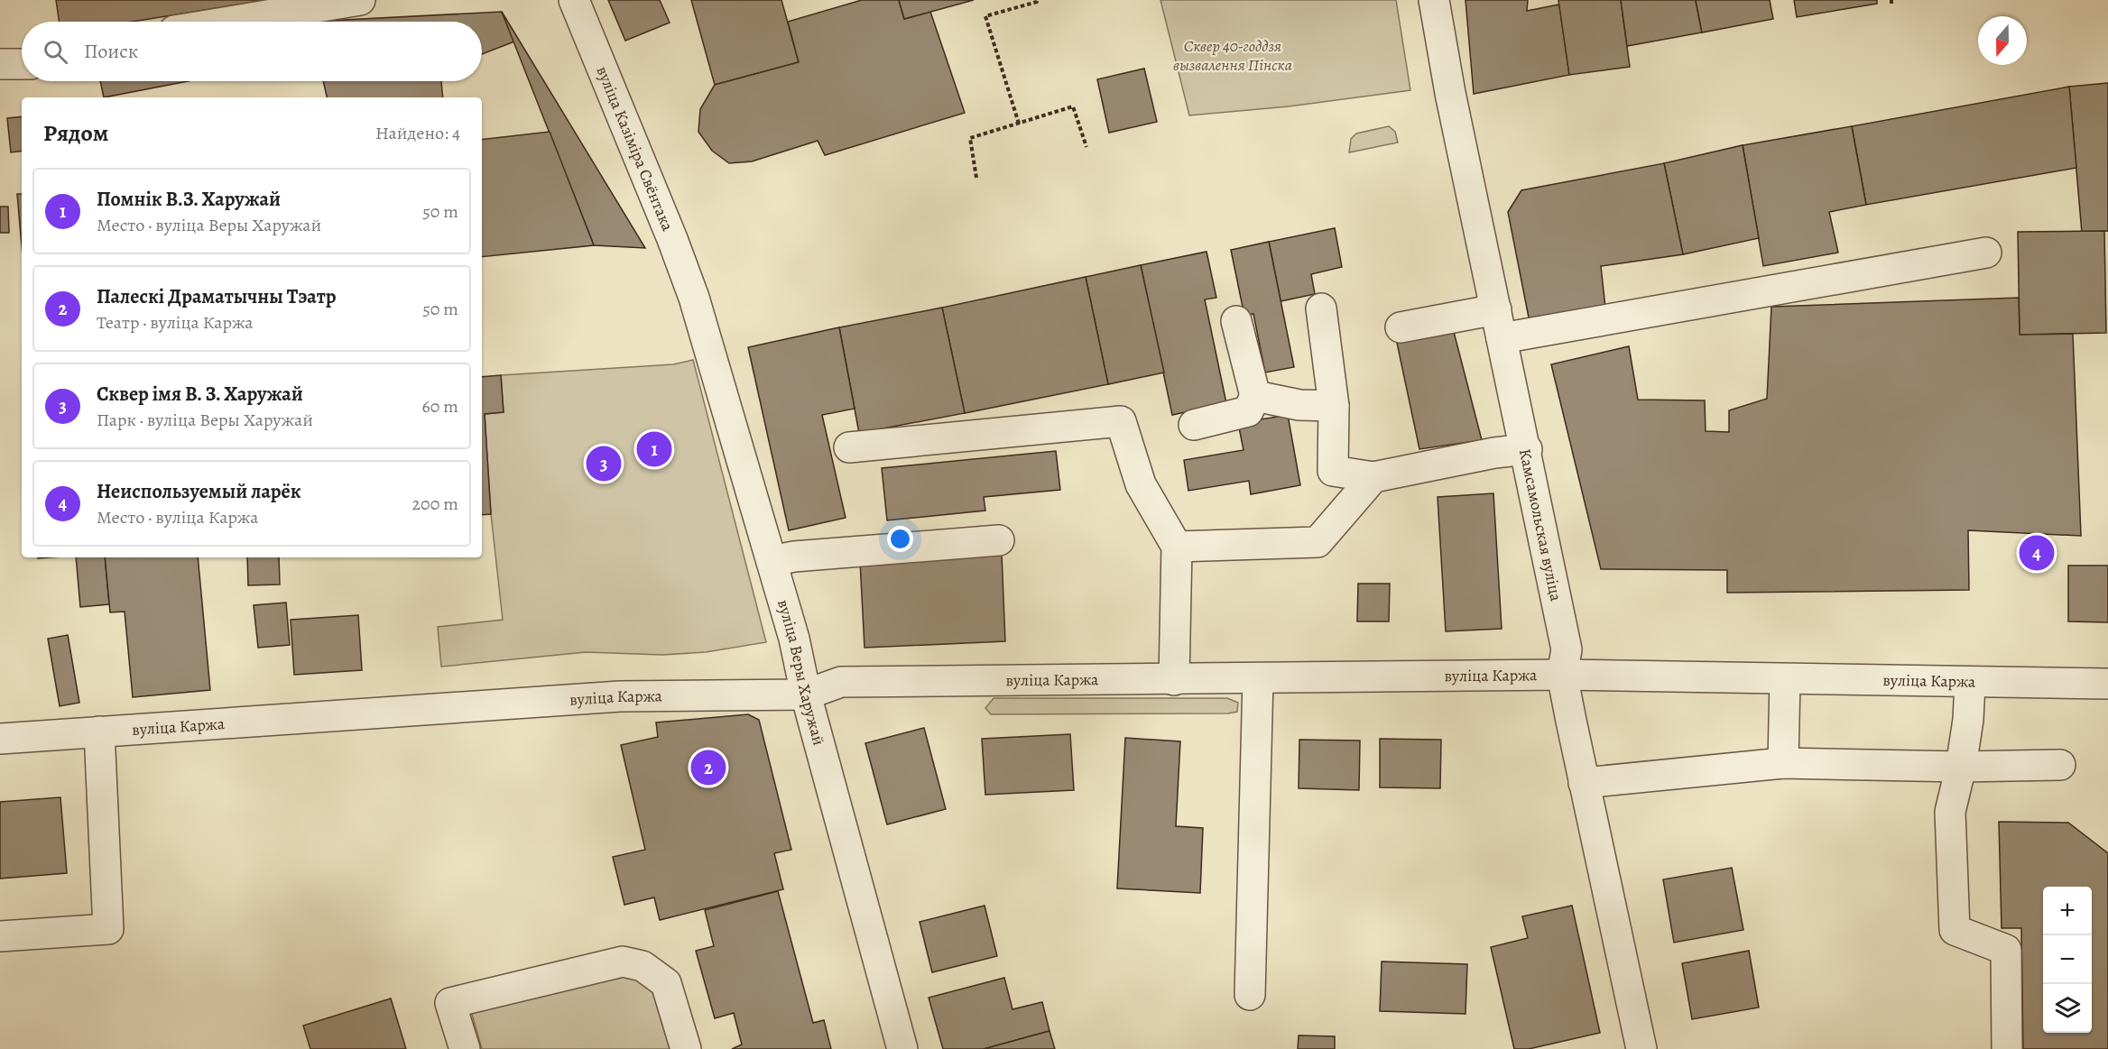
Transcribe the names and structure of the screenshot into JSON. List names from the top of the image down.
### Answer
{
  "streets": {
    "street": [
      "вуліца Казіміра Свёнтака",
      "Камсамольская вуліца",
      "вуліца Веры Харужай",
      "вуліца Каржа"
    ]
  },
  "crossings": [
    ["вуліца Казіміра Свёнтака", "вуліца Веры Харужай"],
    ["Камсамольская вуліца", "вуліца Каржа"],
    ["вуліца Веры Харужай", "вуліца Каржа"]
  ],
  "parks": ["Сквер 40-годдзя вызвалення Пінска"],
  "north": "bottom",
  "page": {
    "search": "Поиск",
    "heading": ["Рядом", "Найдено: 4"],
    "list": [
      {
        "mark": "1",
        "name": "Помнік В.З. Харужай",
        "note": "Место · вуліца Веры Харужай",
        "value": "50 m"
      },
      {
        "mark": "2",
        "name": "Палескі Драматычны Тэатр",
        "note": "Театр · вуліца Каржа",
        "value": "50 m"
      },
      {
        "mark": "3",
        "name": "Сквер імя В. З. Харужай",
        "note": "Парк · вуліца Веры Харужай",
        "value": "60 m"
      },
      {
        "mark": "4",
        "name": "Неиспользуемый ларёк",
        "note": "Место · вуліца Каржа",
        "value": "200 m"
      }
    ],
    "pins": [
      "1",
      "3",
      "4",
      "2"
    ],
    "map_buttons": ["+", "−"]
  }
}
